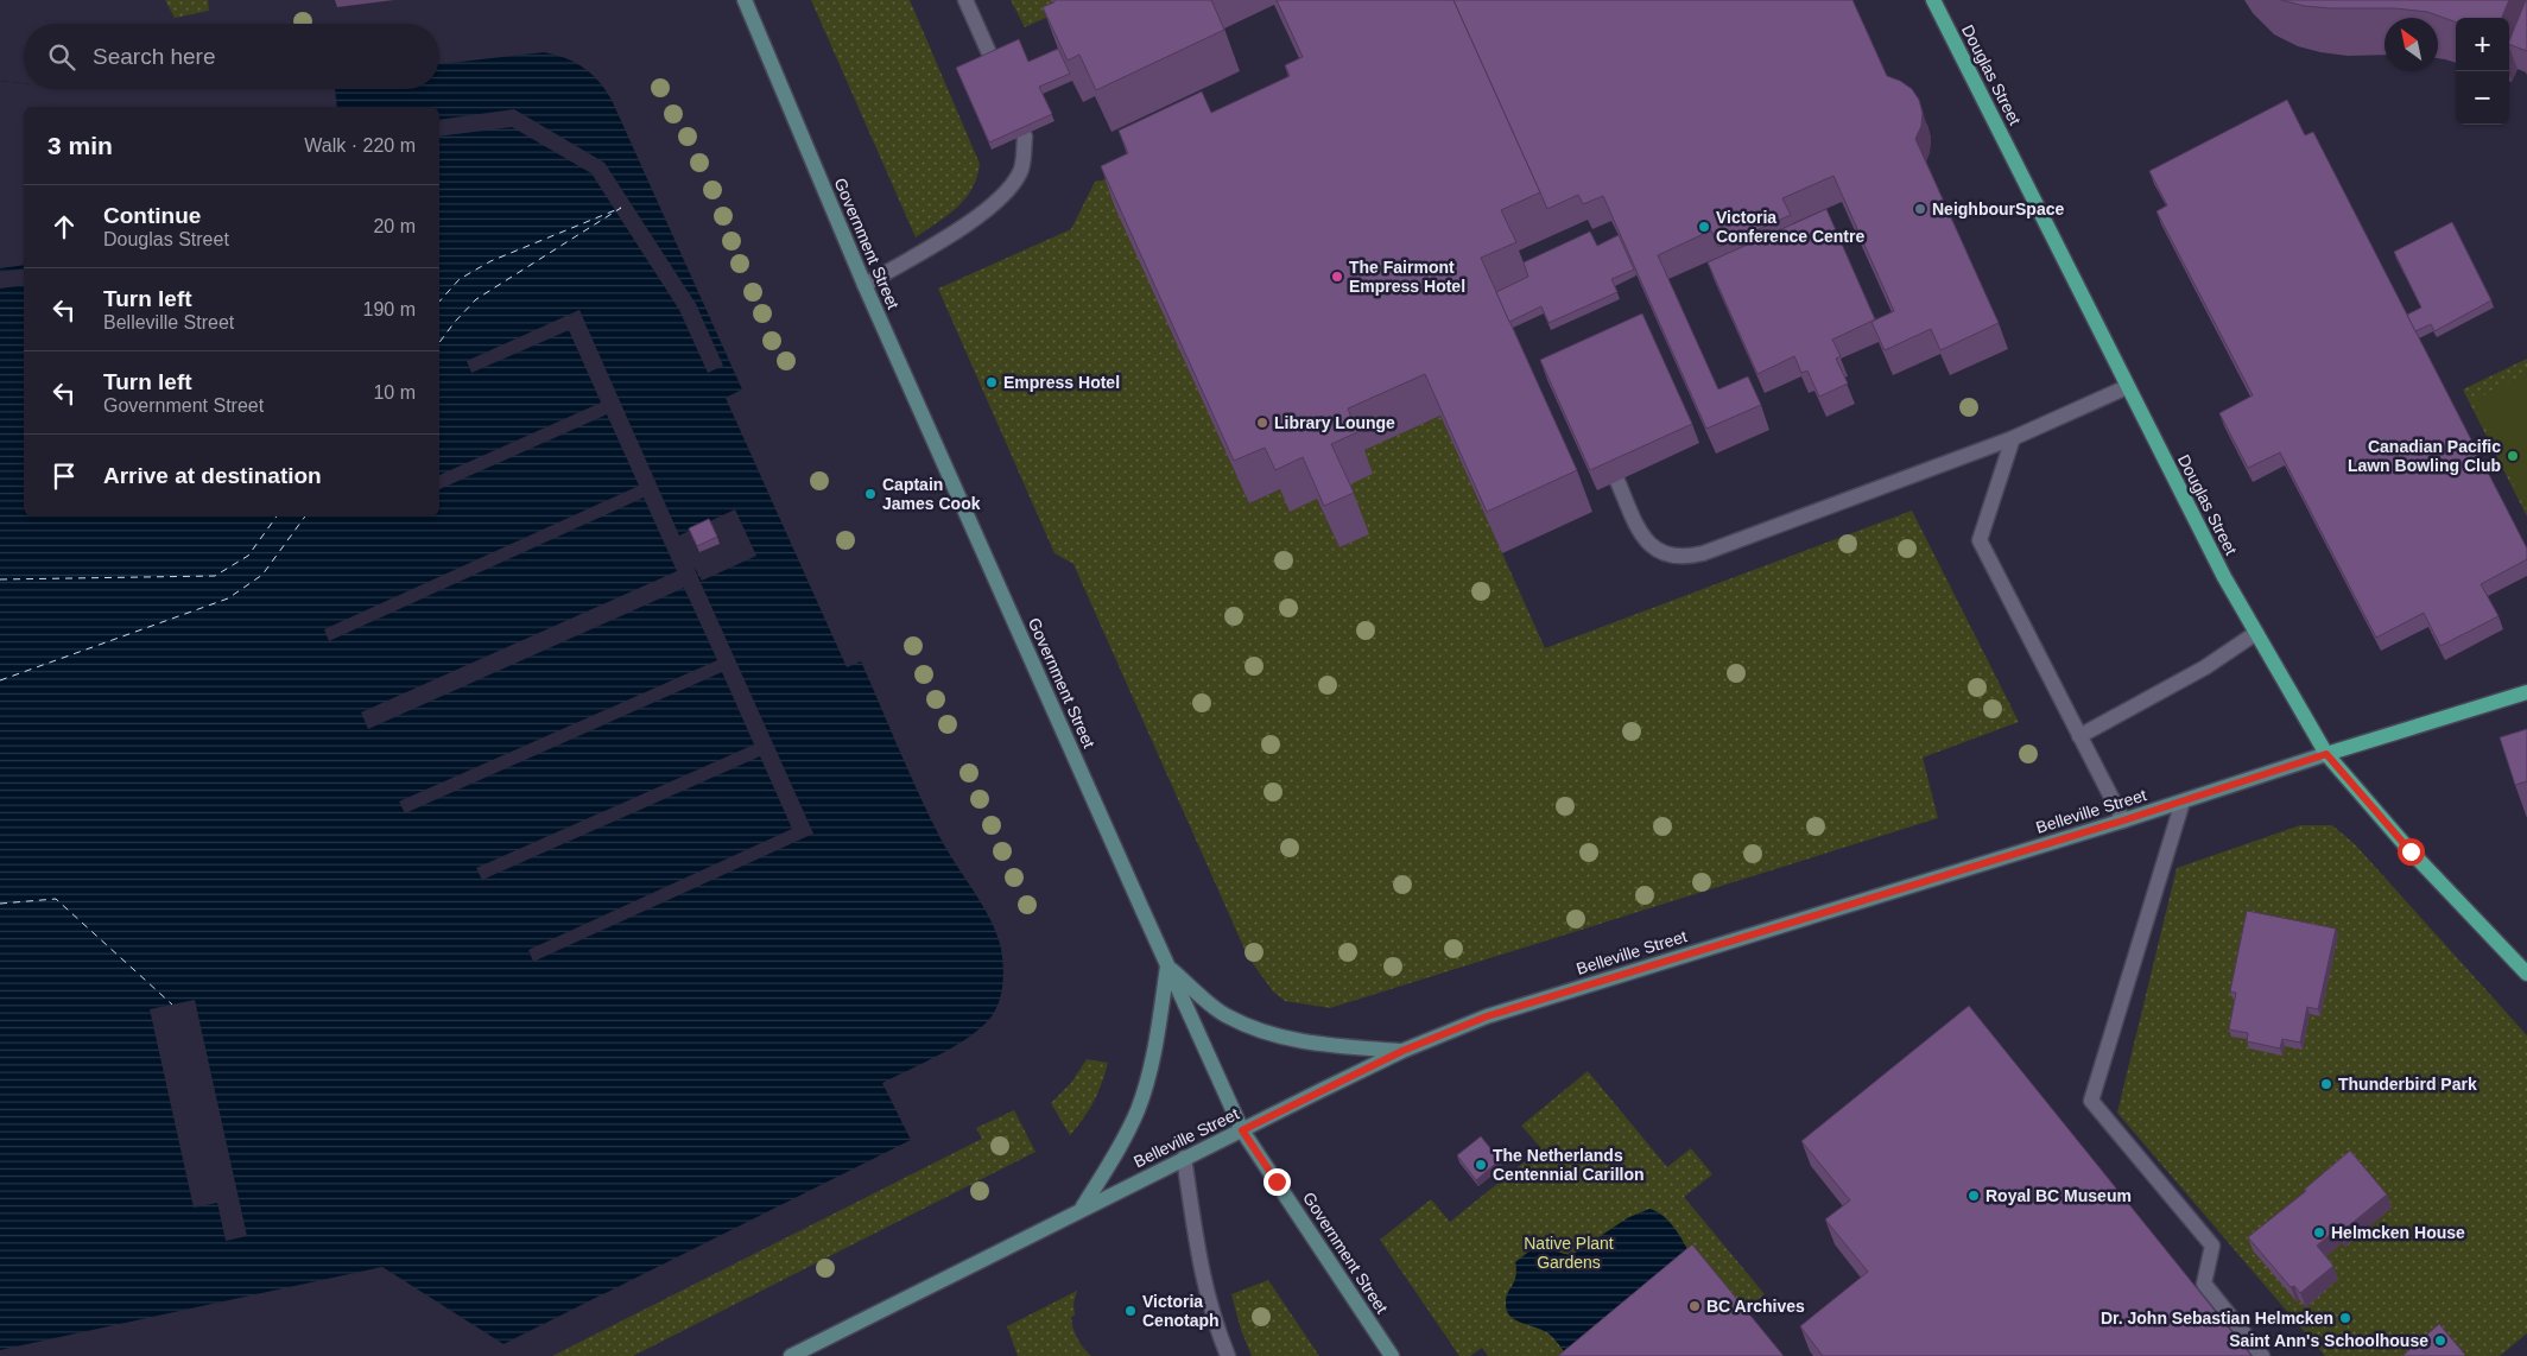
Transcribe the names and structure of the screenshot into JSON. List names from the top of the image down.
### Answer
{
  "streets": {
    "main road": ["Douglas Street", "Government Street", "Belleville Street"]
  },
  "crossings": [
    ["Douglas Street", "Belleville Street"],
    ["Government Street", "Belleville Street"]
  ],
  "parks": ["Native Plant Gardens"],
  "places": [
    "NeighbourSpace",
    "Victoria Conference Centre",
    "The Fairmont Empress Hotel",
    "Empress Hotel",
    "Library Lounge",
    "Canadian Pacific Lawn Bowling Club",
    "Captain James Cook",
    "Thunderbird Park",
    "The Netherlands Centennial Carillon",
    "Royal BC Museum",
    "Helmcken House",
    "BC Archives",
    "Victoria Cenotaph",
    "Dr. John Sebastian Helmcken",
    "Saint Ann's Schoolhouse"
  ],
  "north": "top left",
  "page": {
    "map_buttons": ["+", "−"],
    "search": "Search here",
    "heading": ["3 min", "Walk · 220 m"],
    "list": [
      ["Continue", "Douglas Street", "20 m"],
      ["Turn left", "Belleville Street", "190 m"],
      ["Turn left", "Government Street", "10 m"],
      "Arrive at destination"
    ]
  }
}
